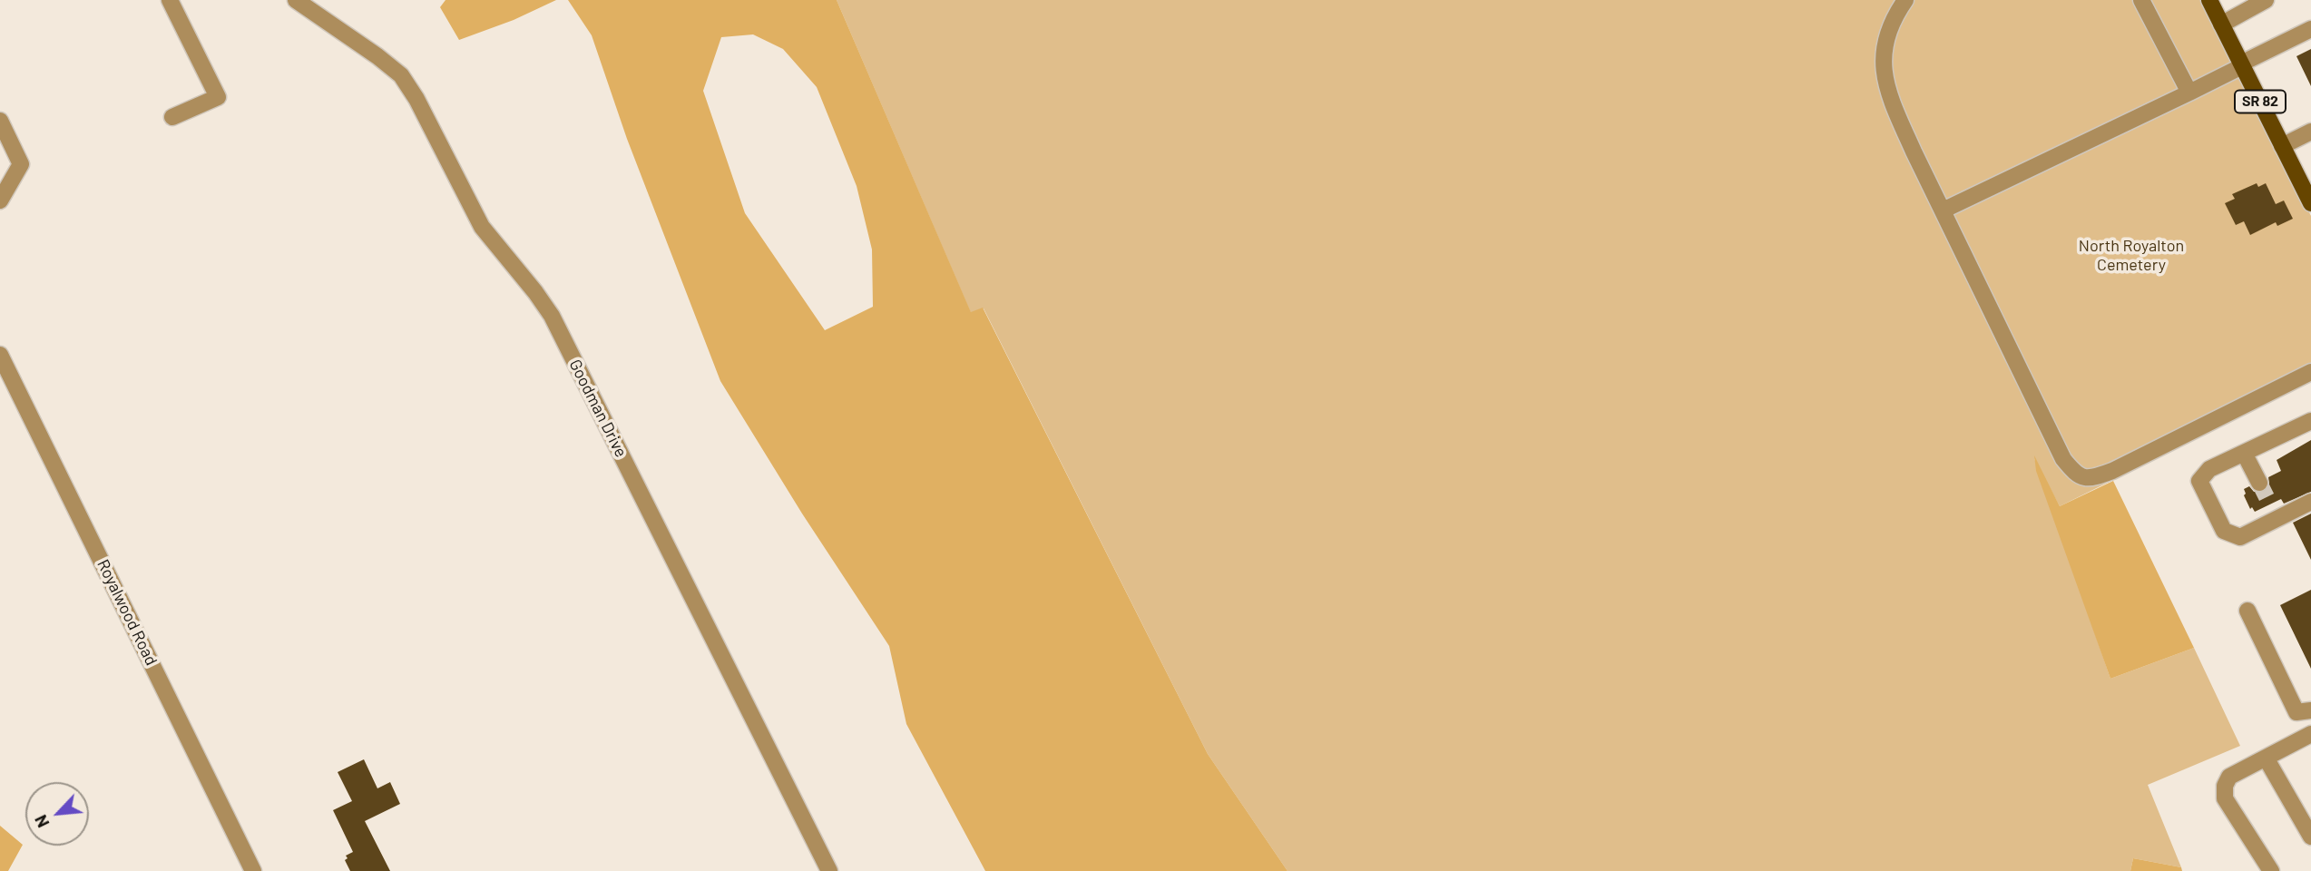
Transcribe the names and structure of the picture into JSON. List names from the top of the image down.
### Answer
{
  "streets": {
    "main road": ["SR 82"],
    "street": ["Goodman Drive", "Royalwood Road"]
  },
  "parks": ["North Royalton Cemetery"],
  "north": "bottom left"
}
